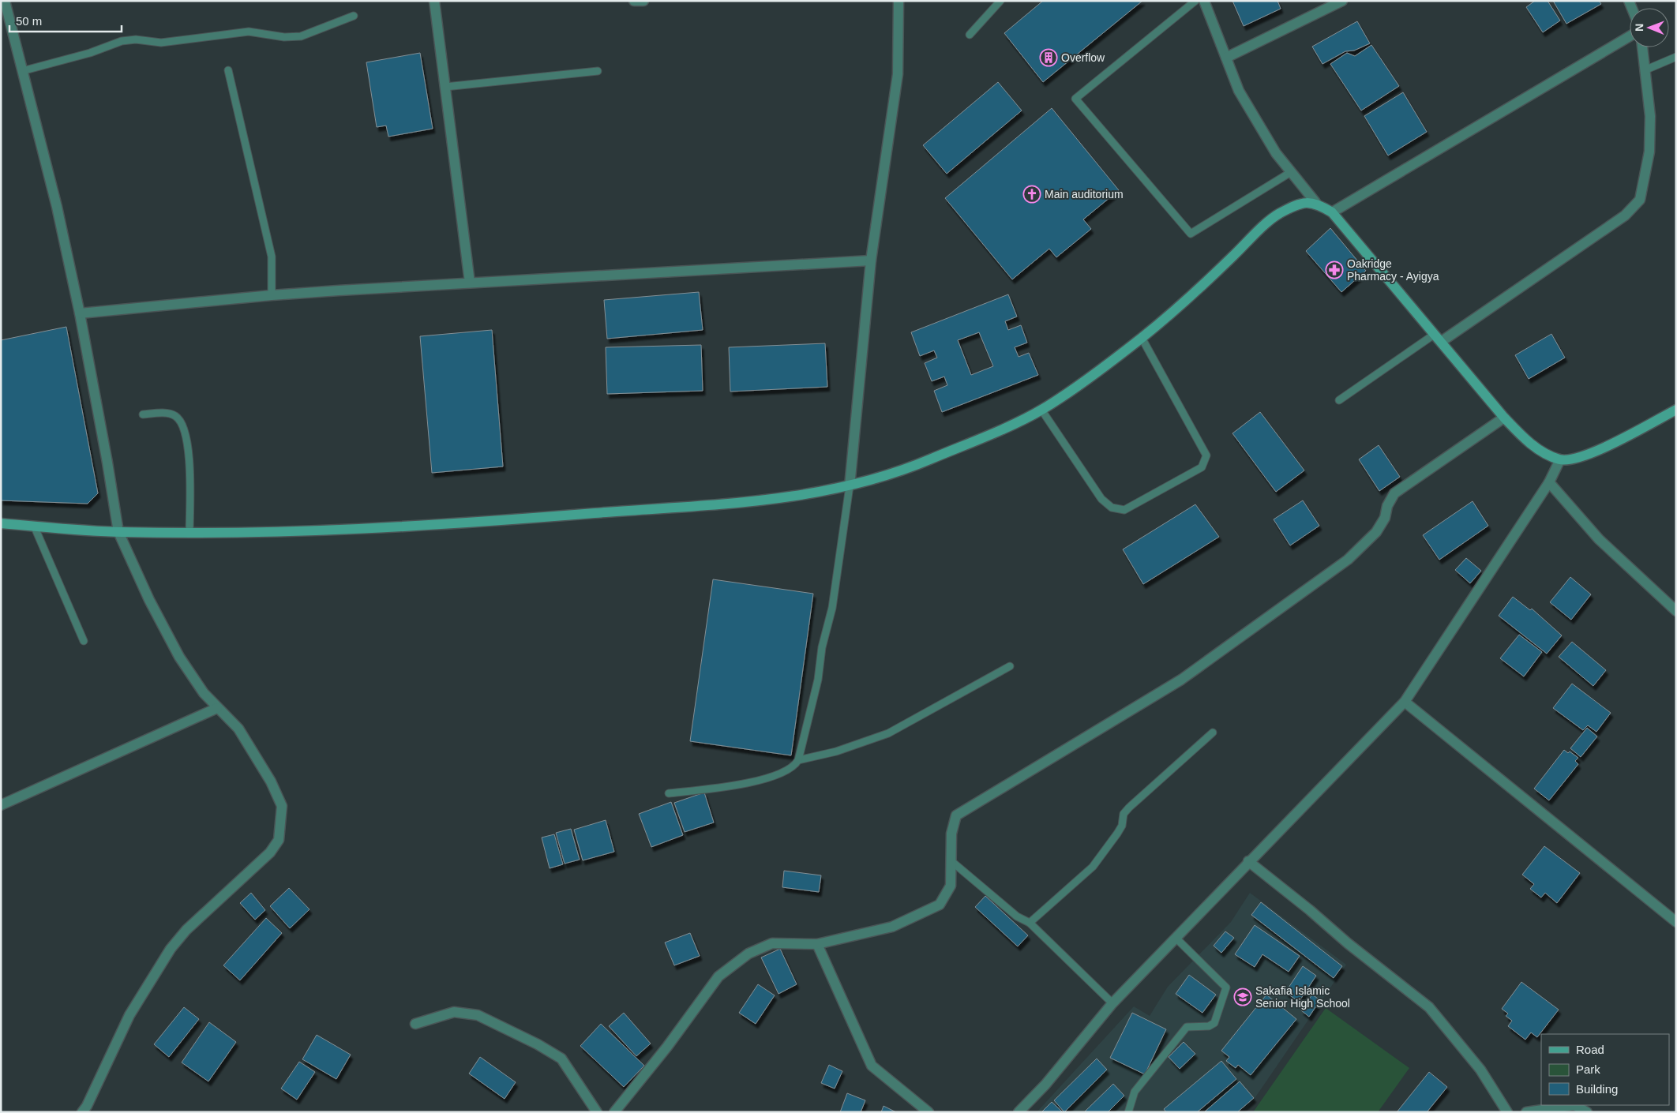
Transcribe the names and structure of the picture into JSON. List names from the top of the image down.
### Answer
{
  "places": {
    "building": ["Overflow"],
    "church": ["Main auditorium"],
    "pharmacy": ["Oakridge Pharmacy - Ayigya"],
    "school or university": ["Sakafia Islamic Senior High School"]
  },
  "legend": ["Road", "Park", "Building"],
  "scale_bar": "50 m",
  "north": "left"
}
